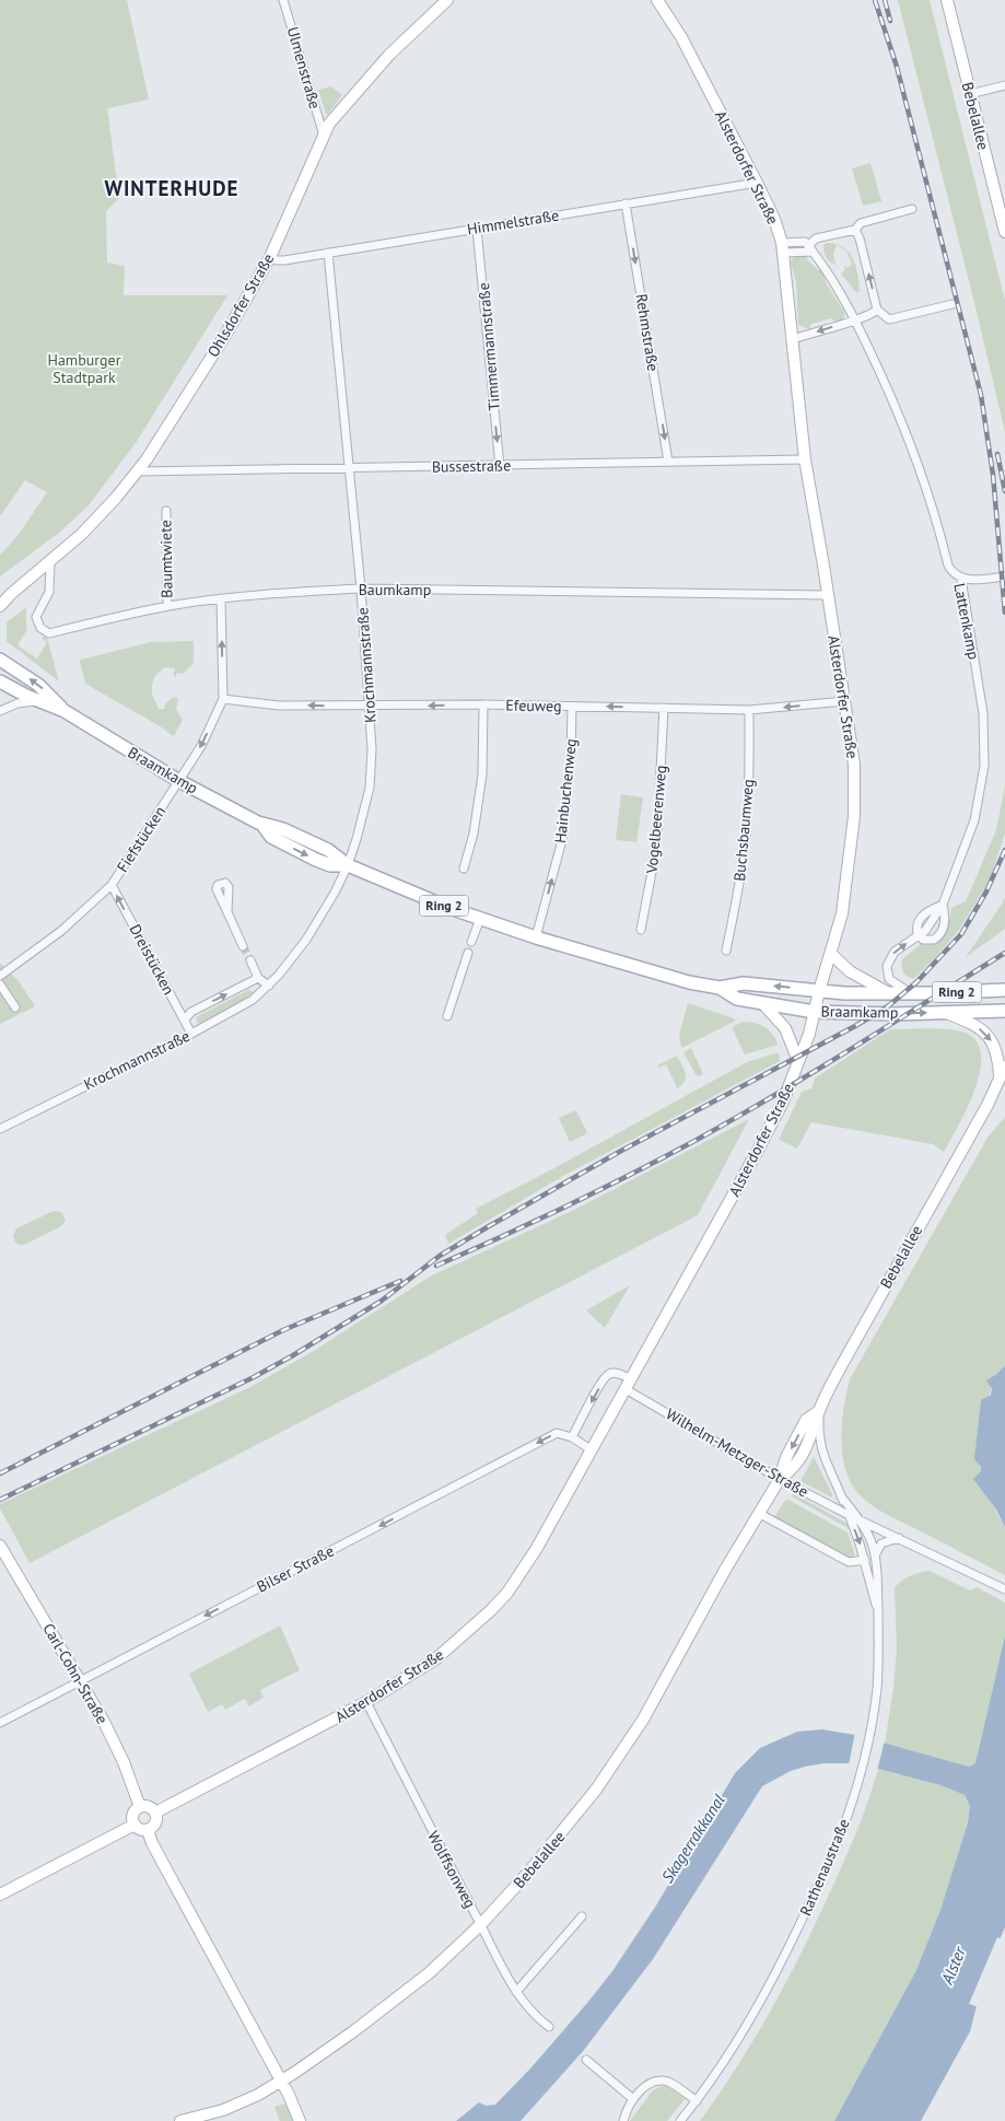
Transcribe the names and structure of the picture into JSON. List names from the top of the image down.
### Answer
{
  "streets": {
    "main road": ["Braamkamp", "Ring 2"],
    "street": [
      "Ulmenstraße",
      "Bebelallee",
      "Alsterdorfer Straße",
      "Himmelstraße",
      "Ohlsdorfer Straße",
      "Rehmstraße",
      "Timmermannstraße",
      "Bussestraße",
      "Baumtwiete",
      "Baumkamp",
      "Lattenkamp",
      "Krochmannstraße",
      "Efeuweg",
      "Hainbuchenweg",
      "Vogelbeerenweg",
      "Buchsbaumweg",
      "Fiefstücken",
      "Dreistücken",
      "Wilhelm-Metzger-Straße",
      "Bilser Straße",
      "Carl-Cohn-Straße",
      "Rathenaustraße",
      "Wolffsonweg"
    ]
  },
  "crossings": [
    ["Ulmenstraße", "Ohlsdorfer Straße"],
    ["Bebelallee", "Wilhelm-Metzger-Straße"],
    ["Bebelallee", "Wolffsonweg"],
    ["Alsterdorfer Straße", "Himmelstraße"],
    ["Alsterdorfer Straße", "Bussestraße"],
    ["Alsterdorfer Straße", "Baumkamp"],
    ["Alsterdorfer Straße", "Efeuweg"],
    ["Alsterdorfer Straße", "Braamkamp"],
    ["Alsterdorfer Straße", "Wilhelm-Metzger-Straße"],
    ["Alsterdorfer Straße", "Carl-Cohn-Straße"],
    ["Alsterdorfer Straße", "Wolffsonweg"],
    ["Himmelstraße", "Ohlsdorfer Straße"],
    ["Himmelstraße", "Rehmstraße"],
    ["Himmelstraße", "Timmermannstraße"],
    ["Himmelstraße", "Krochmannstraße"],
    ["Ohlsdorfer Straße", "Bussestraße"],
    ["Ohlsdorfer Straße", "Baumkamp"],
    ["Rehmstraße", "Bussestraße"],
    ["Timmermannstraße", "Bussestraße"],
    ["Bussestraße", "Krochmannstraße"],
    ["Baumtwiete", "Baumkamp"],
    ["Baumkamp", "Krochmannstraße"],
    ["Baumkamp", "Fiefstücken"],
    ["Lattenkamp", "Braamkamp"],
    ["Krochmannstraße", "Efeuweg"],
    ["Krochmannstraße", "Braamkamp"],
    ["Krochmannstraße", "Dreistücken"],
    ["Efeuweg", "Hainbuchenweg"],
    ["Efeuweg", "Vogelbeerenweg"],
    ["Efeuweg", "Buchsbaumweg"],
    ["Efeuweg", "Fiefstücken"],
    ["Braamkamp", "Hainbuchenweg"],
    ["Braamkamp", "Fiefstücken"],
    ["Fiefstücken", "Dreistücken"],
    ["Wilhelm-Metzger-Straße", "Rathenaustraße"],
    ["Bilser Straße", "Carl-Cohn-Straße"]
  ],
  "one_way": [
    "Rehmstraße",
    "Timmermannstraße",
    "Efeuweg",
    "Hainbuchenweg",
    "Dreistücken",
    "Bilser Straße"
  ],
  "districts": ["WINTERHUDE"],
  "water": ["Skagerrakkanal", "Alster"],
  "parks": ["Hamburger Stadtpark"]
}
